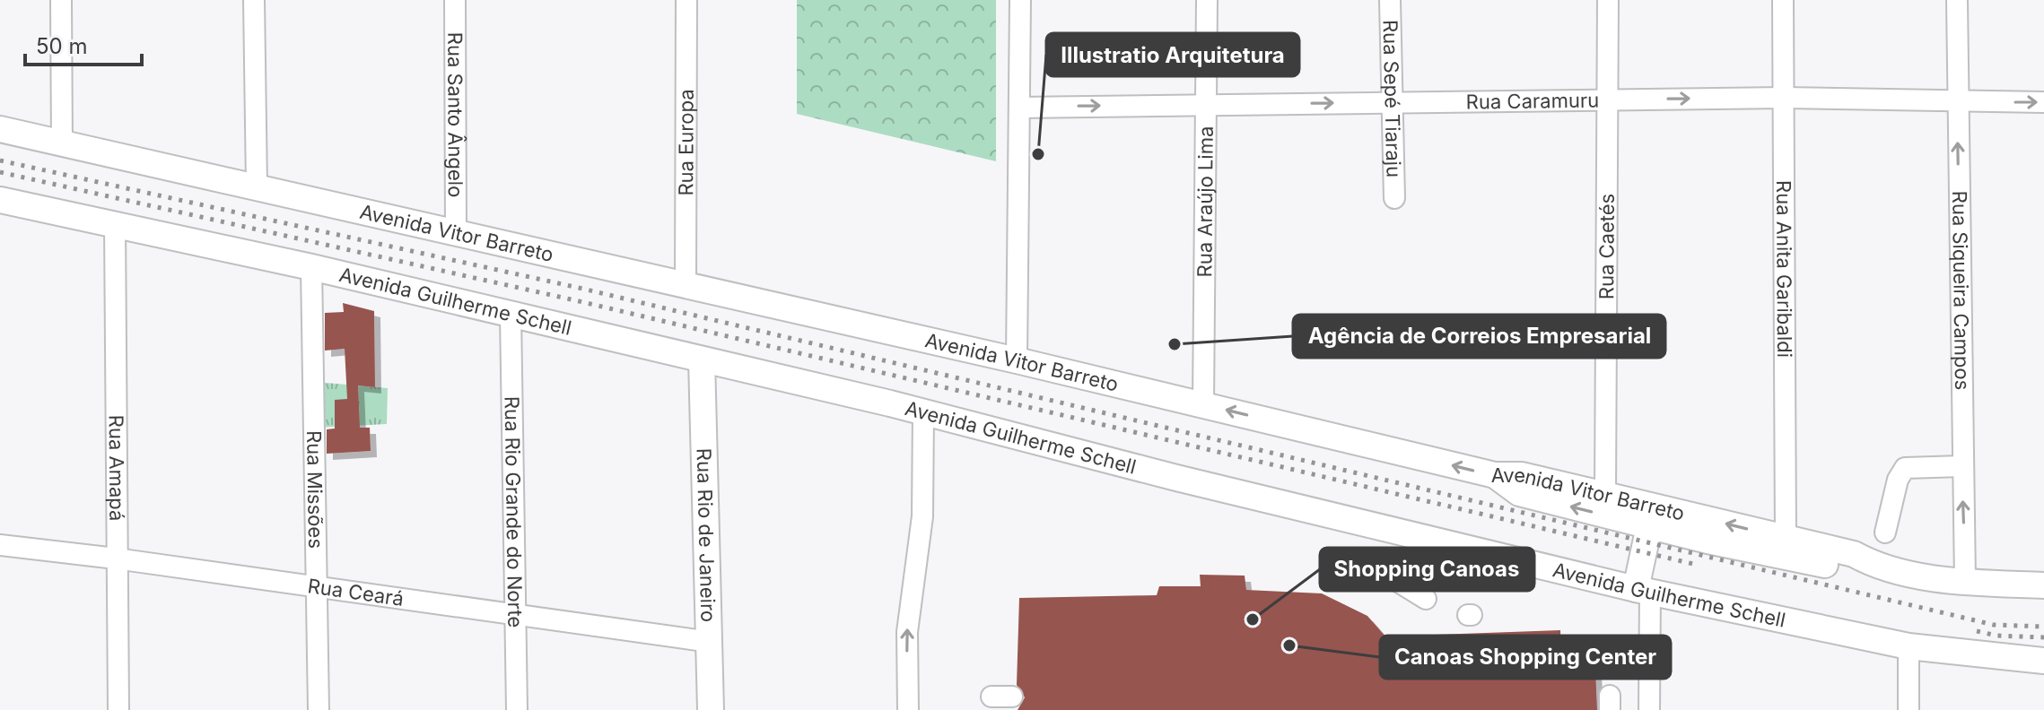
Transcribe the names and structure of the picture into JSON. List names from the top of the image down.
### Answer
{
  "streets": {
    "main road": ["Avenida Vitor Barreto", "Avenida Guilherme Schell", "Rua Rio de Janeiro"],
    "street": [
      "Rua Sepé Tiaraju",
      "Rua Caramuru",
      "Rua Santo Ângelo",
      "Rua Europa",
      "Rua Araújo Lima",
      "Rua Caetés",
      "Rua Anita Garibaldi",
      "Rua Siqueira Campos",
      "Rua Amapá",
      "Rua Missões",
      "Rua Rio Grande do Norte",
      "Rua Ceará"
    ]
  },
  "crossings": [
    ["Rua Sepé Tiaraju", "Rua Caramuru"],
    ["Rua Caramuru", "Rua Araújo Lima"],
    ["Rua Caramuru", "Rua Caetés"],
    ["Rua Caramuru", "Rua Anita Garibaldi"],
    ["Rua Caramuru", "Rua Siqueira Campos"],
    ["Rua Santo Ângelo", "Avenida Vitor Barreto"],
    ["Rua Europa", "Avenida Vitor Barreto"],
    ["Rua Araújo Lima", "Avenida Vitor Barreto"],
    ["Avenida Vitor Barreto", "Rua Caetés"],
    ["Avenida Vitor Barreto", "Rua Anita Garibaldi"],
    ["Avenida Vitor Barreto", "Rua Siqueira Campos"],
    ["Avenida Guilherme Schell", "Rua Amapá"],
    ["Avenida Guilherme Schell", "Rua Missões"],
    ["Avenida Guilherme Schell", "Rua Rio Grande do Norte"],
    ["Avenida Guilherme Schell", "Rua Rio de Janeiro"],
    ["Rua Amapá", "Rua Ceará"],
    ["Rua Missões", "Rua Ceará"],
    ["Rua Rio Grande do Norte", "Rua Ceará"],
    ["Rua Rio de Janeiro", "Rua Ceará"]
  ],
  "one_way": ["Rua Caramuru", "Rua Siqueira Campos"],
  "places": [
    "Illustratio Arquitetura",
    "Agência de Correios Empresarial",
    "Shopping Canoas",
    "Canoas Shopping Center"
  ],
  "scale_bar": "50 m"
}
